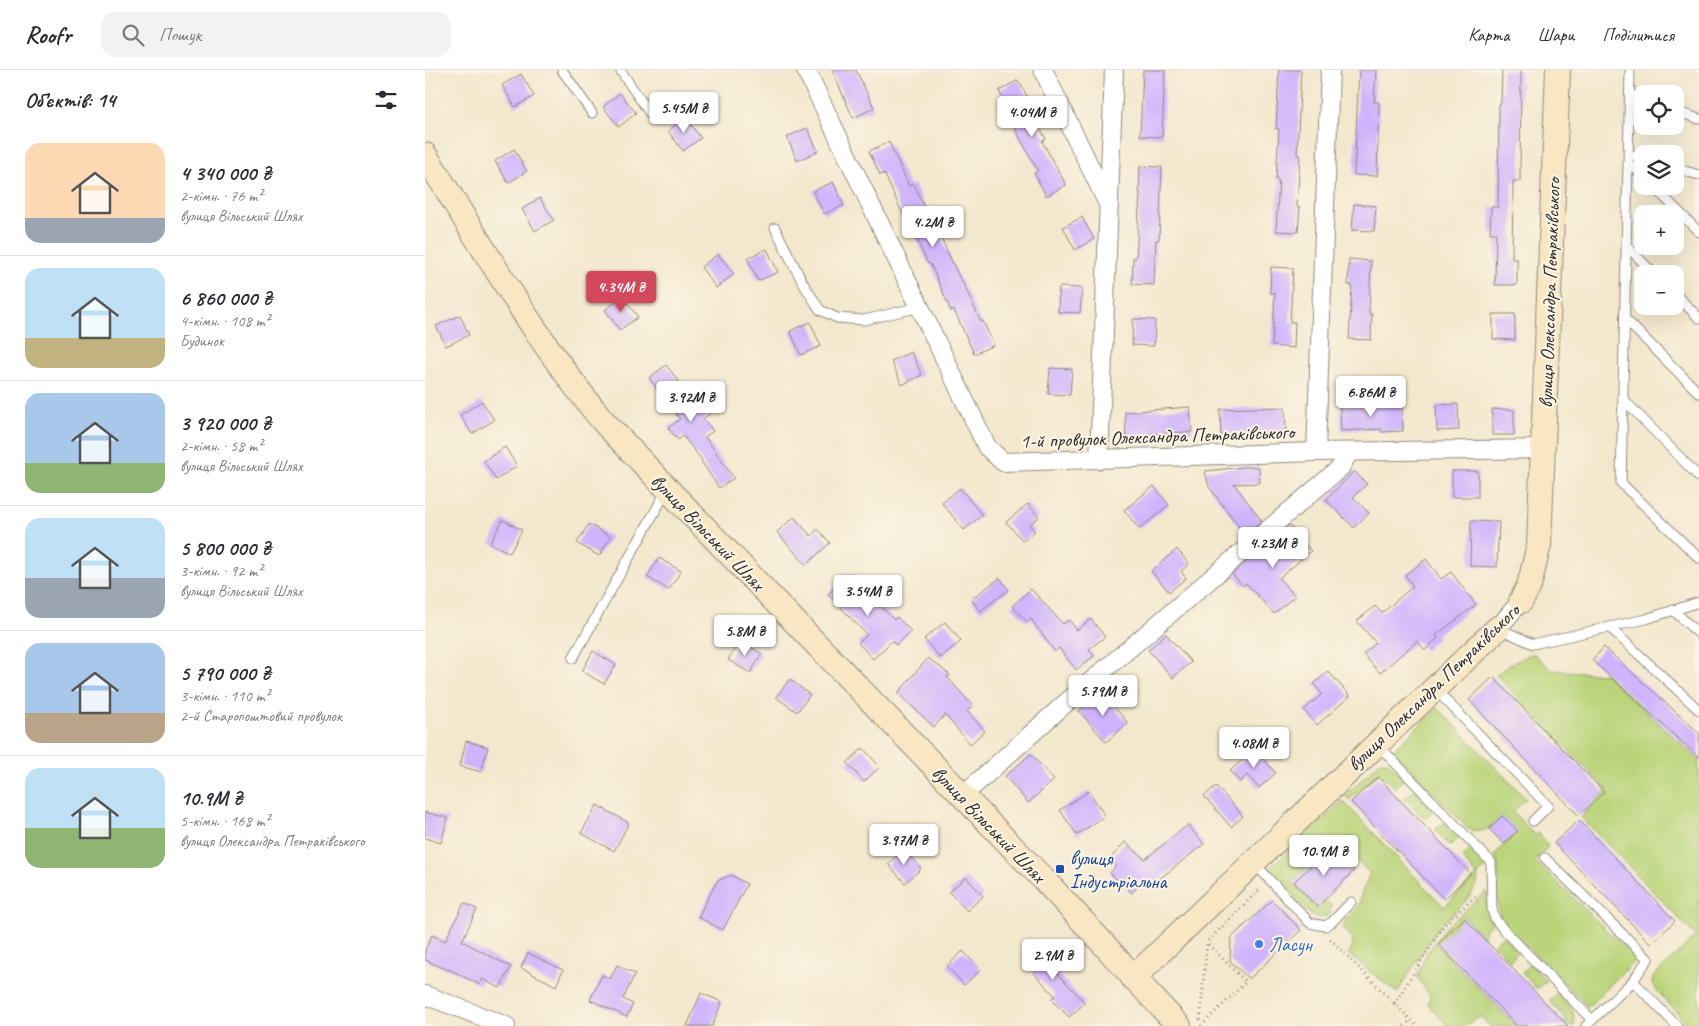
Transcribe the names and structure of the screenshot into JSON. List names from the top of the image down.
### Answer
{
  "streets": {
    "street": ["вулиця Олександра Петраківського", "1-й провулок Олександра Петраківського", "вулиця Вільський Шлях"]
  },
  "crossings": [
    ["вулиця Олександра Петраківського", "1-й провулок Олександра Петраківського"],
    ["вулиця Олександра Петраківського", "вулиця Вільський Шлях"]
  ],
  "places": {
    "transit": ["вулиця Індустріальна"],
    "other": ["Ласун"]
  },
  "page": {
    "header": "Roofr",
    "search": "Пошук",
    "nav": ["Карта", "Шари", "Поділитися"],
    "heading": "Об’єктів: 14",
    "map_buttons": ["+", "−"],
    "price": [
      "5.45M ₴",
      "4.04M ₴",
      "4.2M ₴",
      "4.34M ₴",
      "6.86M ₴",
      "3.92M ₴",
      "4.23M ₴",
      "3.54M ₴",
      "5.8M ₴",
      "5.79M ₴",
      "4.08M ₴",
      "3.97M ₴",
      "10.9M ₴",
      "2.9M ₴"
    ],
    "list": [
      {
        "name": "4 340 000 ₴",
        "note": "2-кімн. · 76 m² · вулиця Вільський Шлях"
      },
      {
        "name": "6 860 000 ₴",
        "note": "4-кімн. · 108 m² · Будинок"
      },
      {
        "name": "3 920 000 ₴",
        "note": "2-кімн. · 58 m² · вулиця Вільський Шлях"
      },
      {
        "name": "5 800 000 ₴",
        "note": "3-кімн. · 92 m² · вулиця Вільський Шлях"
      },
      {
        "name": "5 790 000 ₴",
        "note": "3-кімн. · 110 m² · 2-й Старопоштовий провулок"
      },
      {
        "name": "10.9M ₴",
        "note": "5-кімн. · 168 m² · вулиця Олександра Петраківського"
      }
    ]
  }
}
